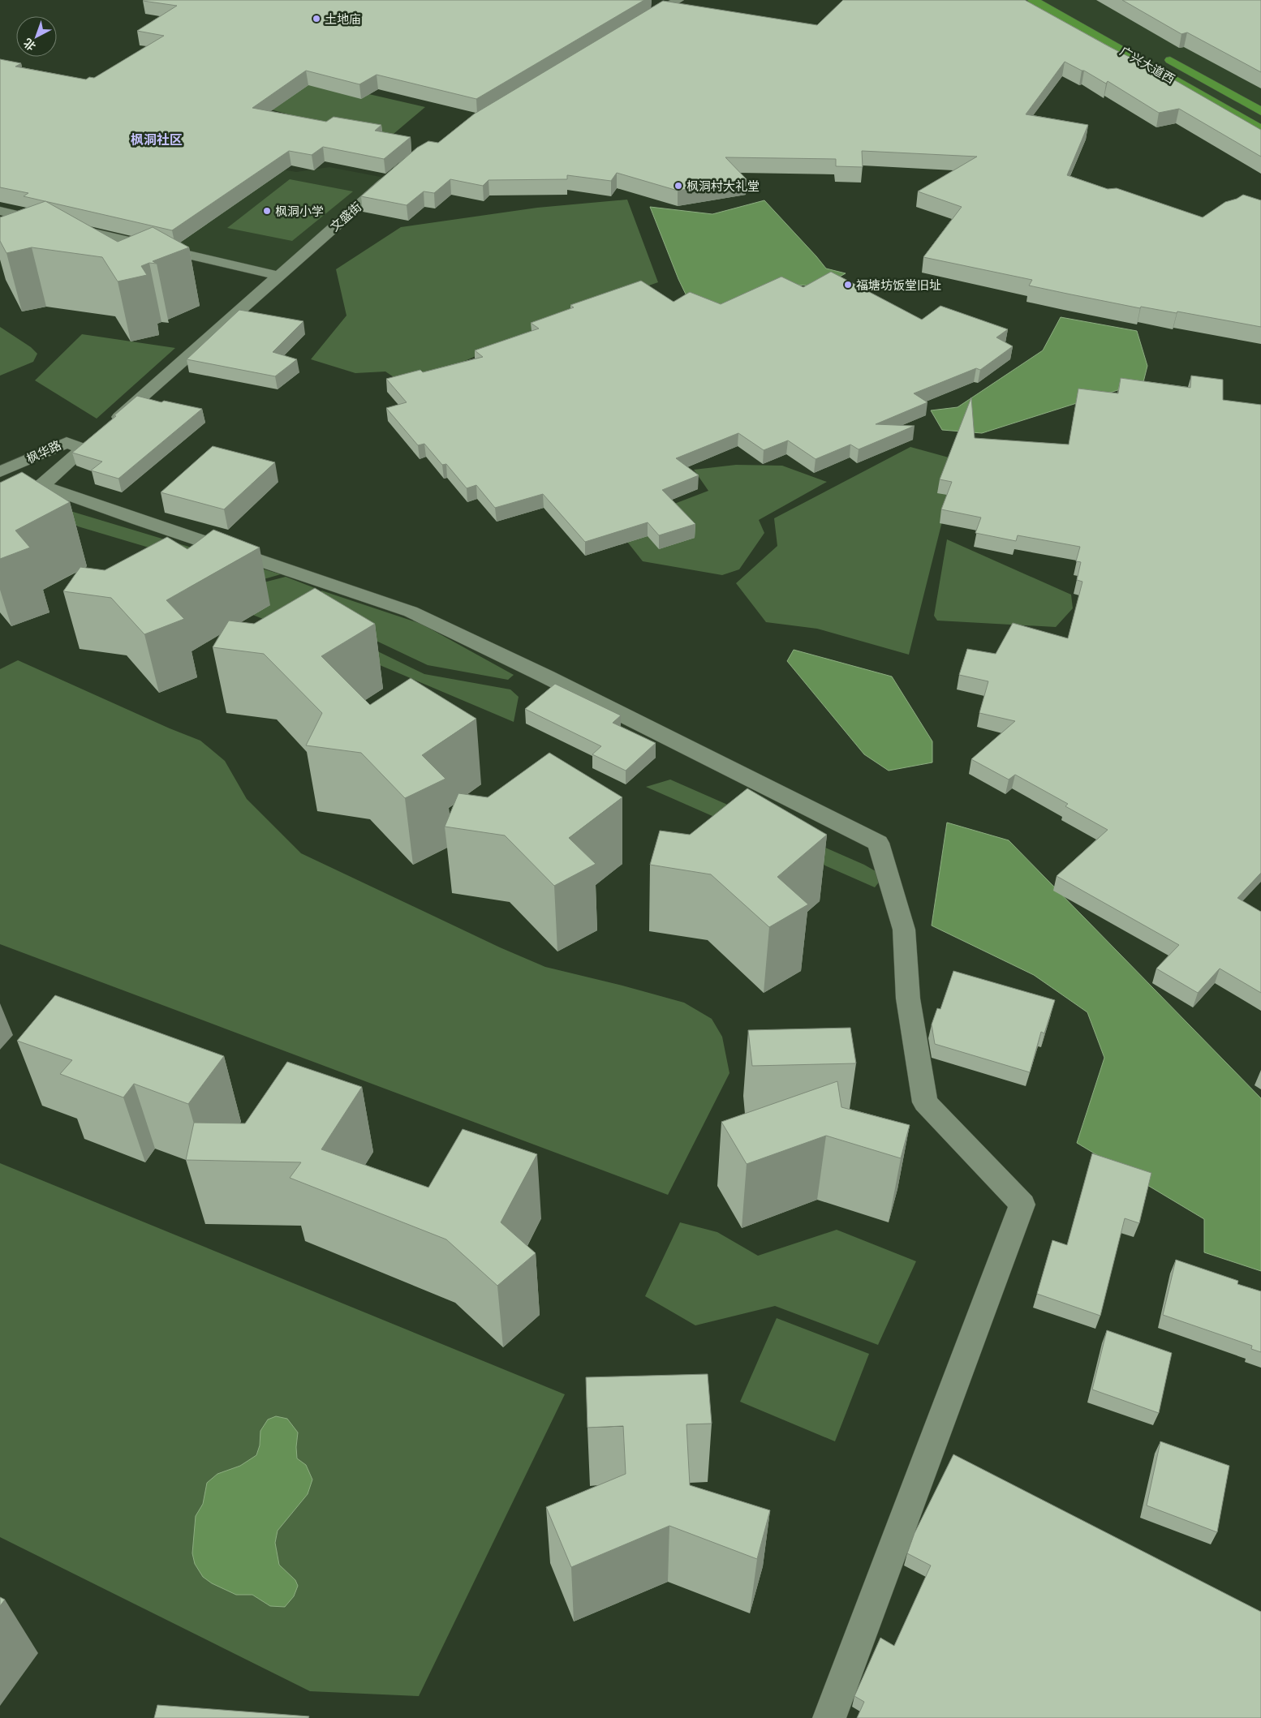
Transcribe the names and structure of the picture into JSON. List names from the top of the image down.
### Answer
{
  "streets": {
    "highway": ["广兴大道西"],
    "street": ["文盛街", "枫华路"]
  },
  "districts": ["枫洞社区"],
  "places": [
    "土地庙",
    "枫洞村大礼堂",
    "枫洞小学",
    "福塘坊饭堂旧址"
  ],
  "north": "bottom left"
}
